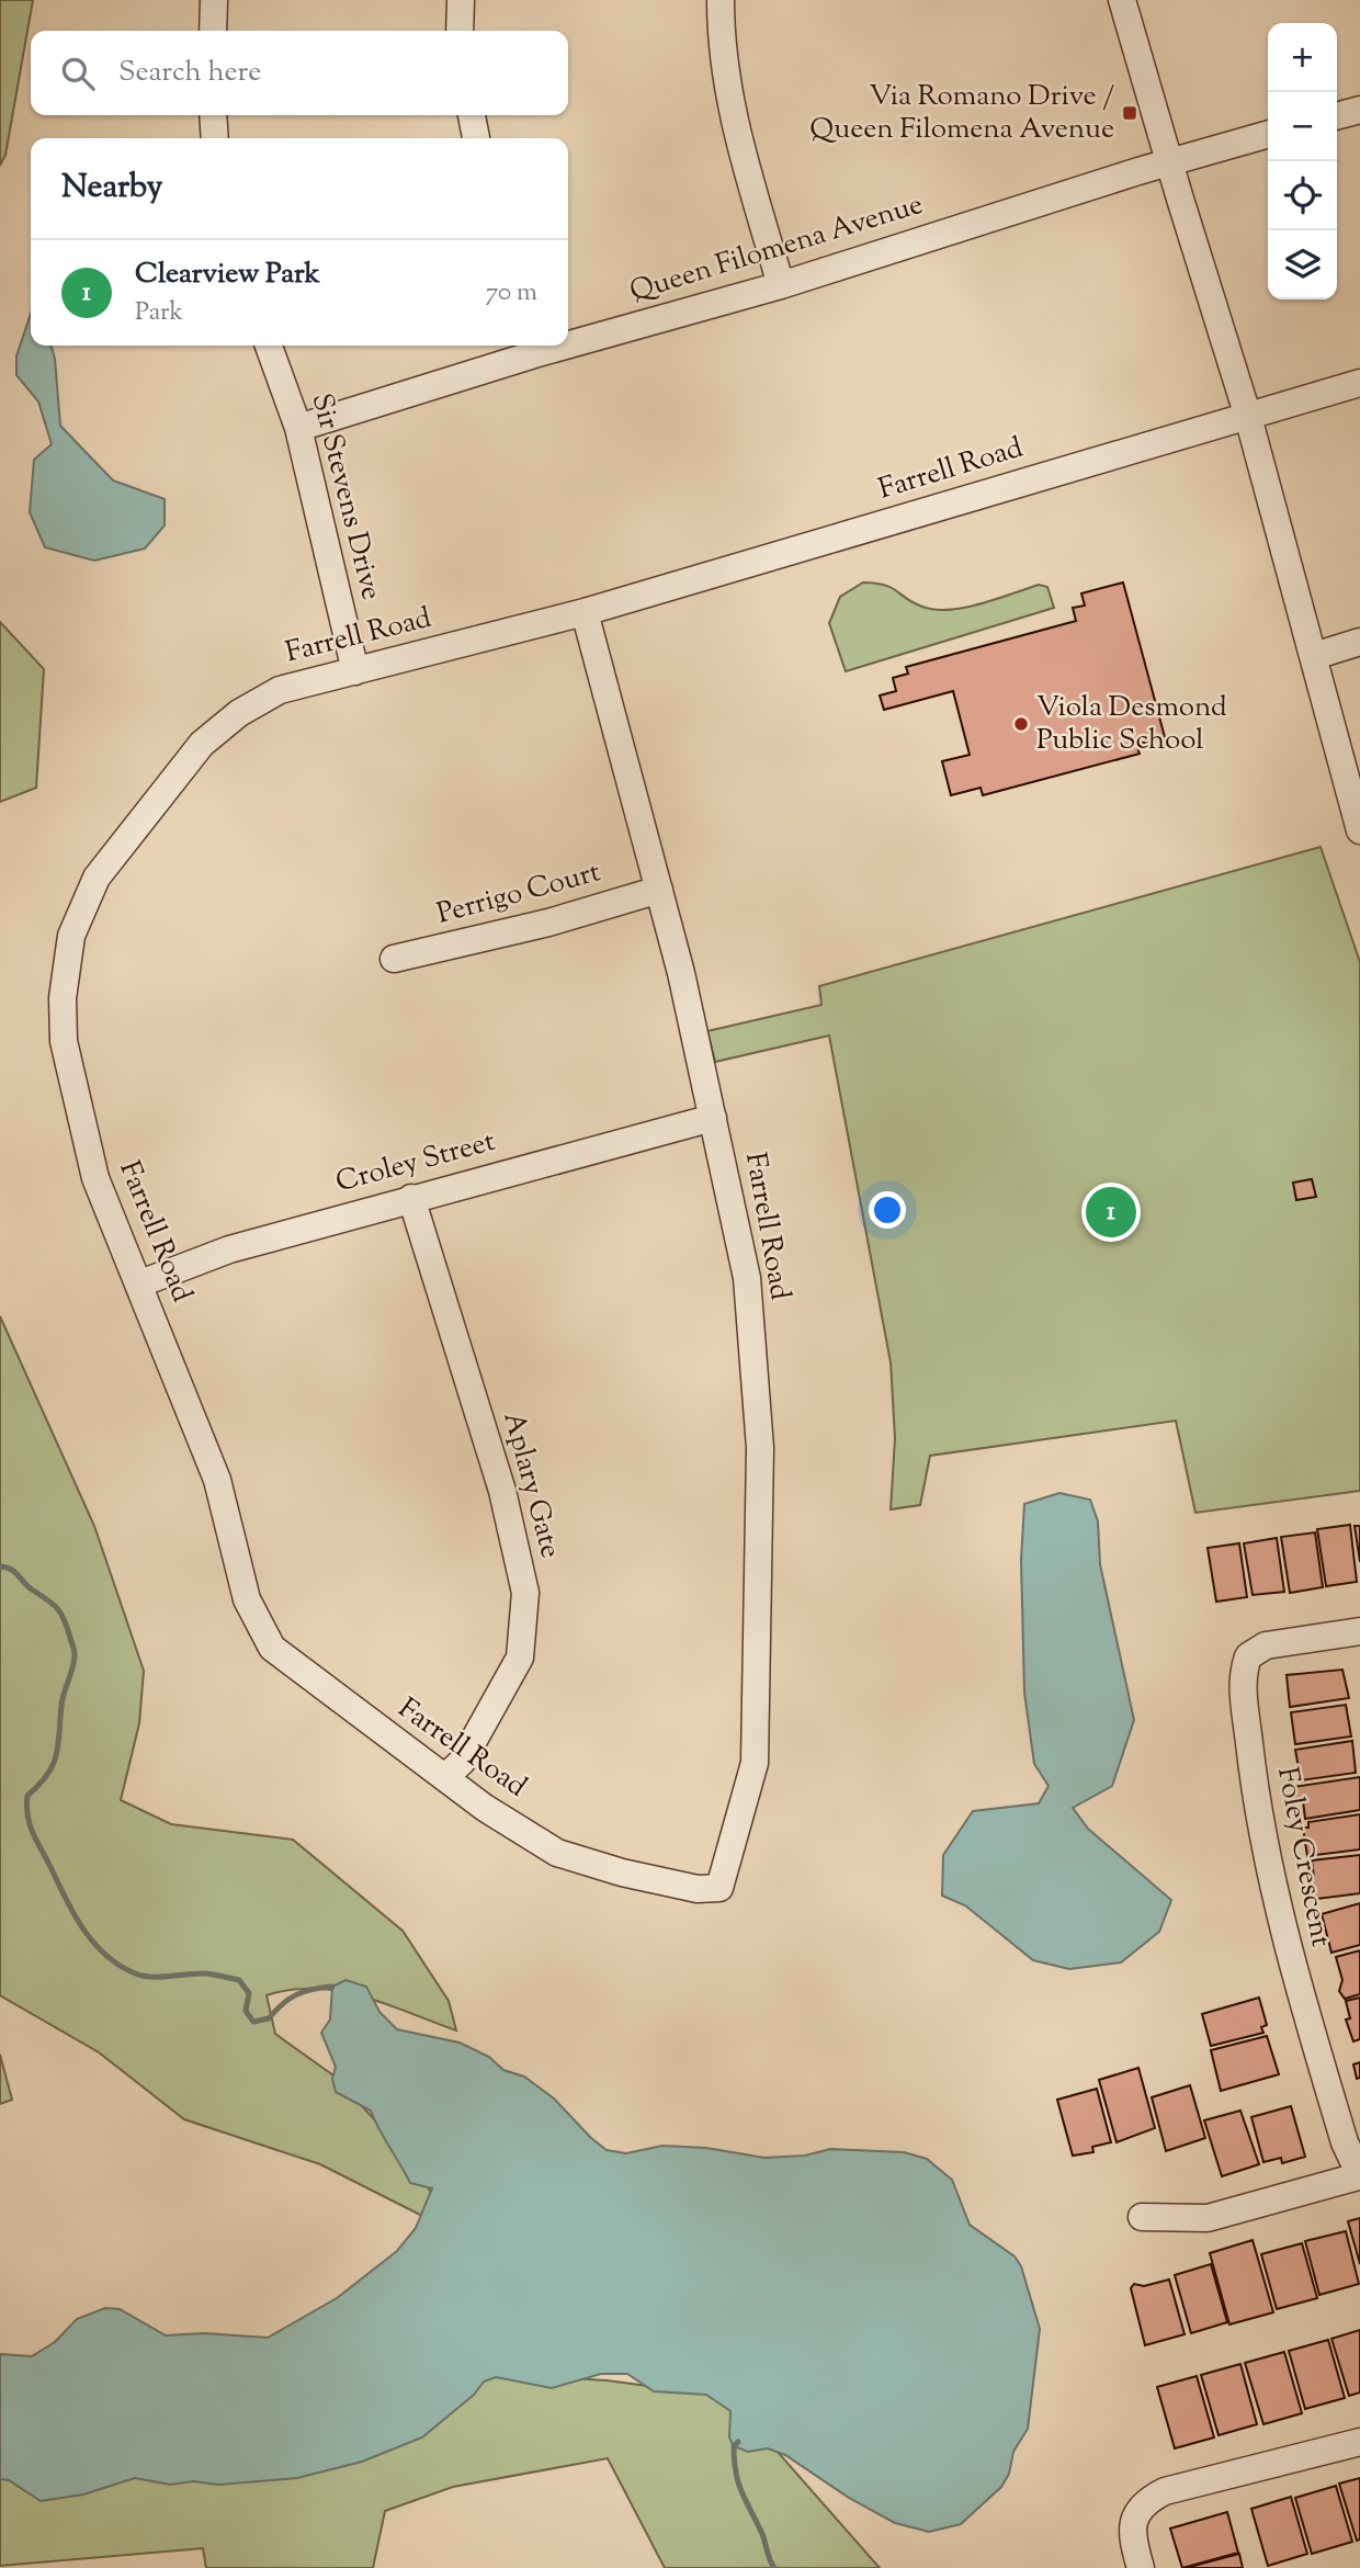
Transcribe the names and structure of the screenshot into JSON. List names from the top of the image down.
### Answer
{
  "streets": {
    "street": [
      "Queen Filomena Avenue",
      "Farrell Road",
      "Sir Stevens Drive",
      "Perrigo Court",
      "Croley Street",
      "Aplary Gate",
      "Foley Crescent"
    ]
  },
  "crossings": [
    ["Queen Filomena Avenue", "Sir Stevens Drive"],
    ["Farrell Road", "Sir Stevens Drive"],
    ["Farrell Road", "Perrigo Court"],
    ["Farrell Road", "Croley Street"],
    ["Farrell Road", "Aplary Gate"],
    ["Croley Street", "Aplary Gate"]
  ],
  "places": {
    "transit": ["Via Romano Drive / Queen Filomena Avenue"],
    "other": ["Viola Desmond Public School"]
  },
  "page": {
    "map_buttons": ["+", "−"],
    "search": "Search here",
    "heading": "Nearby",
    "list": [
      {
        "mark": "1",
        "name": "Clearview Park",
        "note": "Park",
        "value": "70 m"
      }
    ],
    "pins": "1"
  }
}
